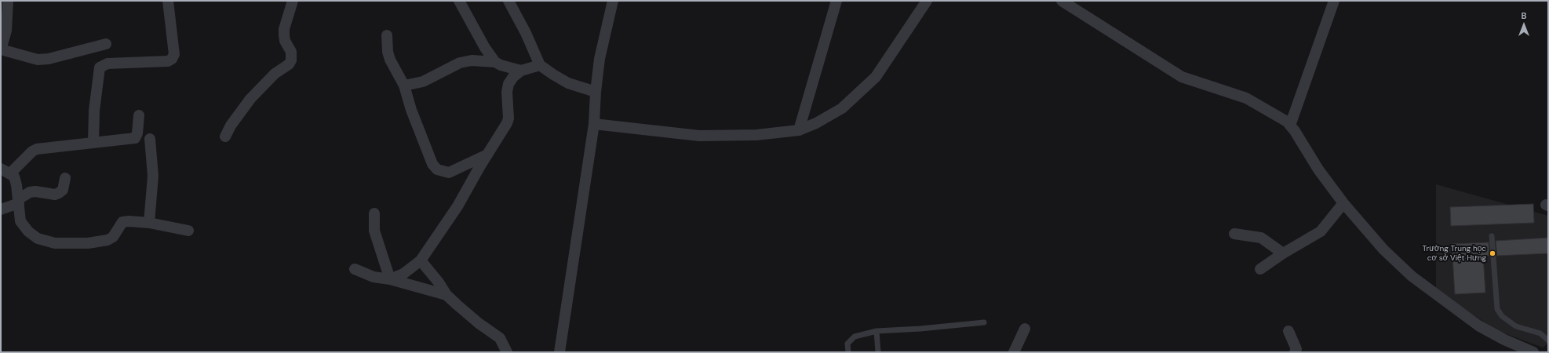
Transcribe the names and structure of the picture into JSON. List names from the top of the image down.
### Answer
{
  "places": ["Trường Trung học cơ sở Việt Hưng"],
  "north": "top"
}
